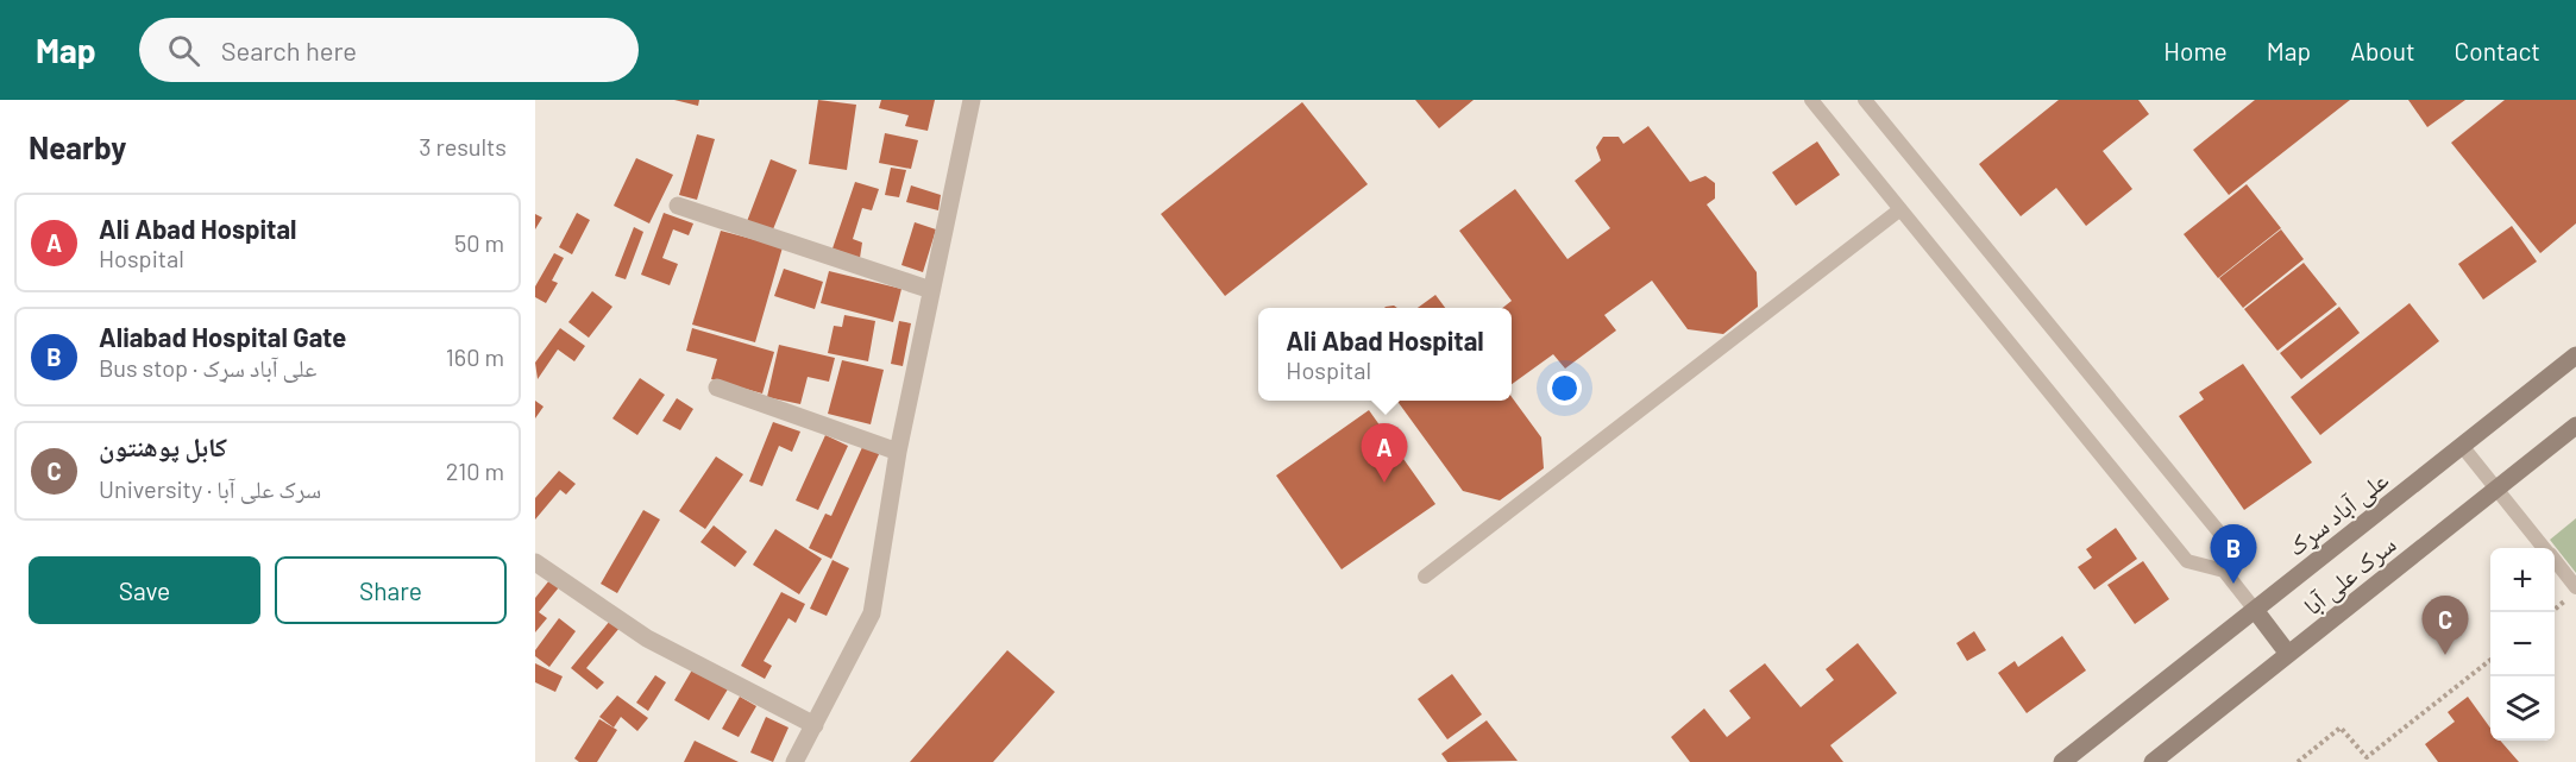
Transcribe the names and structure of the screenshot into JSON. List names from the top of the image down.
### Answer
{
  "streets": {
    "street": ["علی آباد سړک", "سرک علی آبا"]
  },
  "page": {
    "header": "Map",
    "search": "Search here",
    "nav": [
      "Home",
      "Map",
      "About",
      "Contact"
    ],
    "heading": ["Nearby", "3 results"],
    "list": [
      {
        "mark": "A",
        "name": "Ali Abad Hospital",
        "note": "Hospital",
        "value": "50 m"
      },
      {
        "mark": "B",
        "name": "Aliabad Hospital Gate",
        "note": "Bus stop · علی آباد سړک",
        "value": "160 m"
      },
      {
        "mark": "C",
        "name": "کابل پوهنتون",
        "note": "University · سرک علی آبا",
        "value": "210 m"
      }
    ],
    "popup": ["Ali Abad Hospital", "Hospital"],
    "pins": ["A", "B", "C"],
    "buttons": ["Save", "Share"],
    "map_buttons": ["+", "−"]
  }
}
